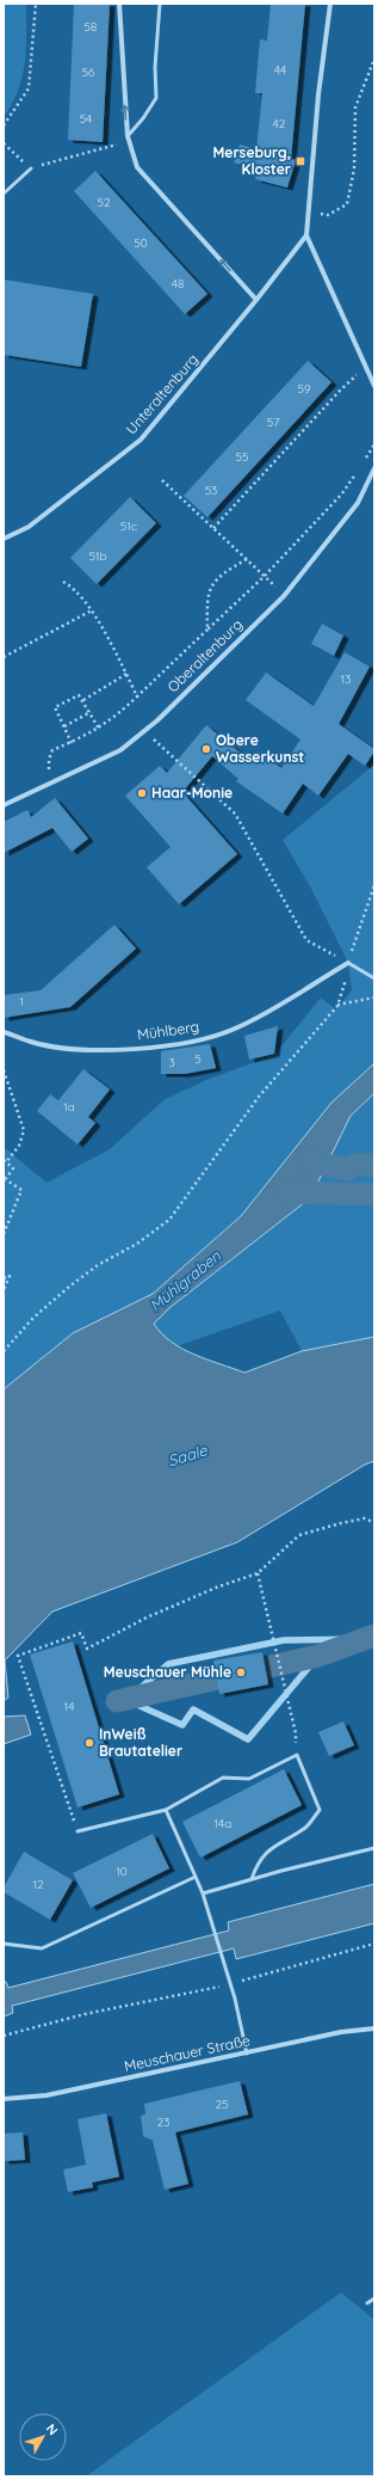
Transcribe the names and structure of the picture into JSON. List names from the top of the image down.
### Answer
{
  "streets": {
    "street": [
      "Unteraltenburg",
      "Oberaltenburg",
      "Mühlberg",
      "Meuschauer Straße"
    ]
  },
  "water": ["Mühlgraben", "Saale"],
  "places": {
    "transit": ["Merseburg, Kloster"],
    "other": [
      "Obere Wasserkunst",
      "Haar-Monie",
      "Meuschauer Mühle",
      "InWeiß Brautatelier"
    ]
  },
  "house_numbers": [
    "58",
    "44",
    "56",
    "54",
    "42",
    "52",
    "50",
    "48",
    "59",
    "57",
    "55",
    "53",
    "51c",
    "51b",
    "13",
    "1",
    "5",
    "3",
    "1a",
    "14",
    "14a",
    "10",
    "12",
    "25",
    "23"
  ],
  "north": "top right"
}
